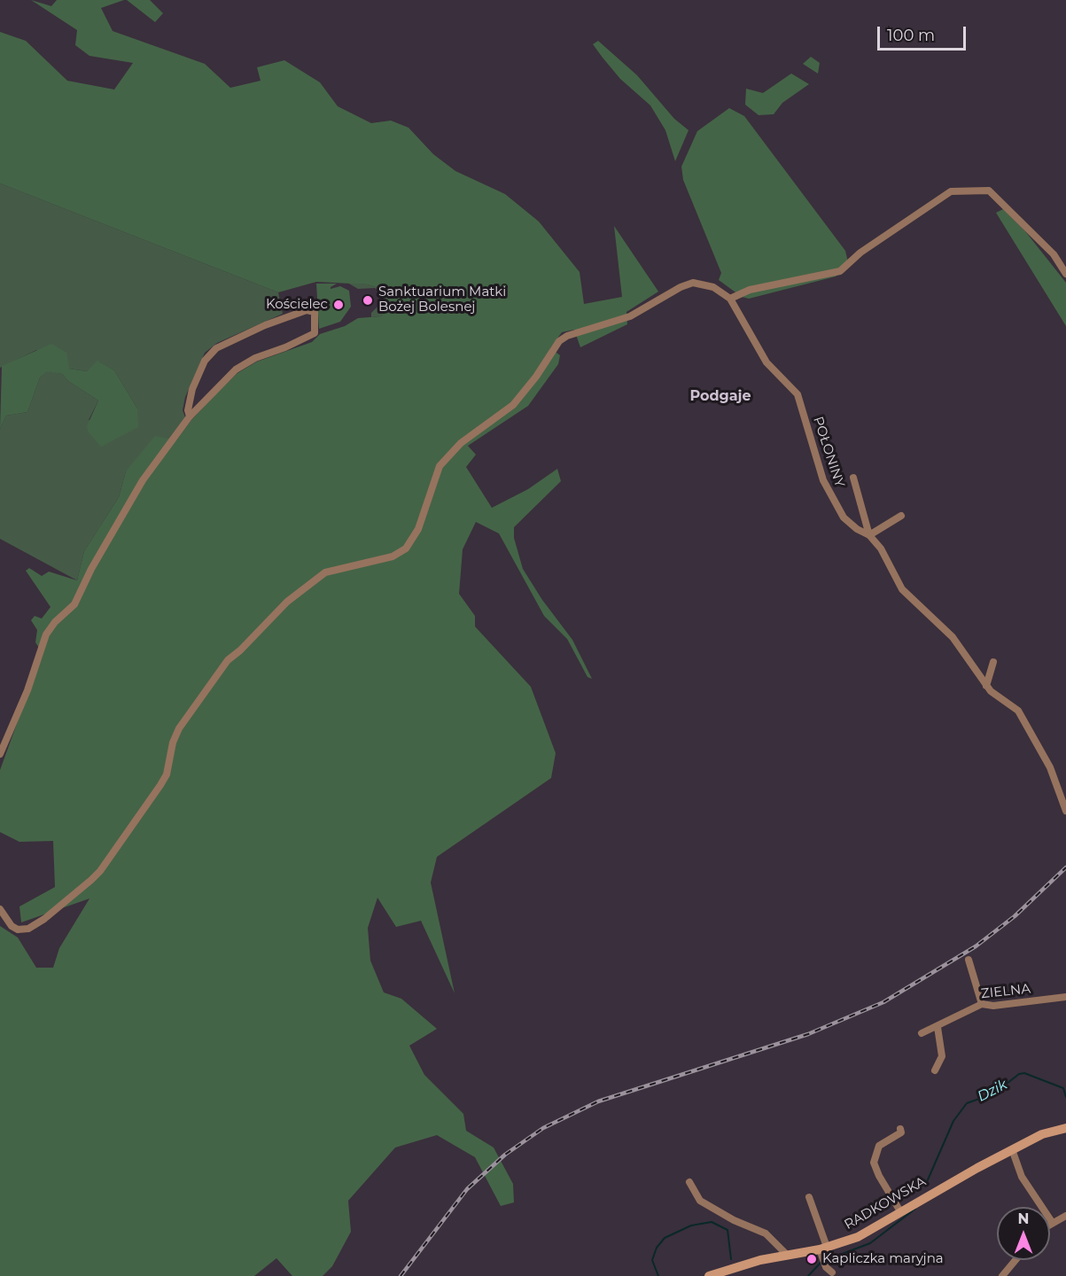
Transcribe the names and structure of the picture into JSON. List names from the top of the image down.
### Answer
{
  "streets": {
    "street": ["POŁONINY", "ZIELNA", "RADKOWSKA"]
  },
  "districts": ["Podgaje"],
  "water": ["Dzik"],
  "places": ["Sanktuarium Matki Bożej Bolesnej", "Kościelec", "Kapliczka maryjna"],
  "scale_bar": "100 m",
  "north": "top"
}
